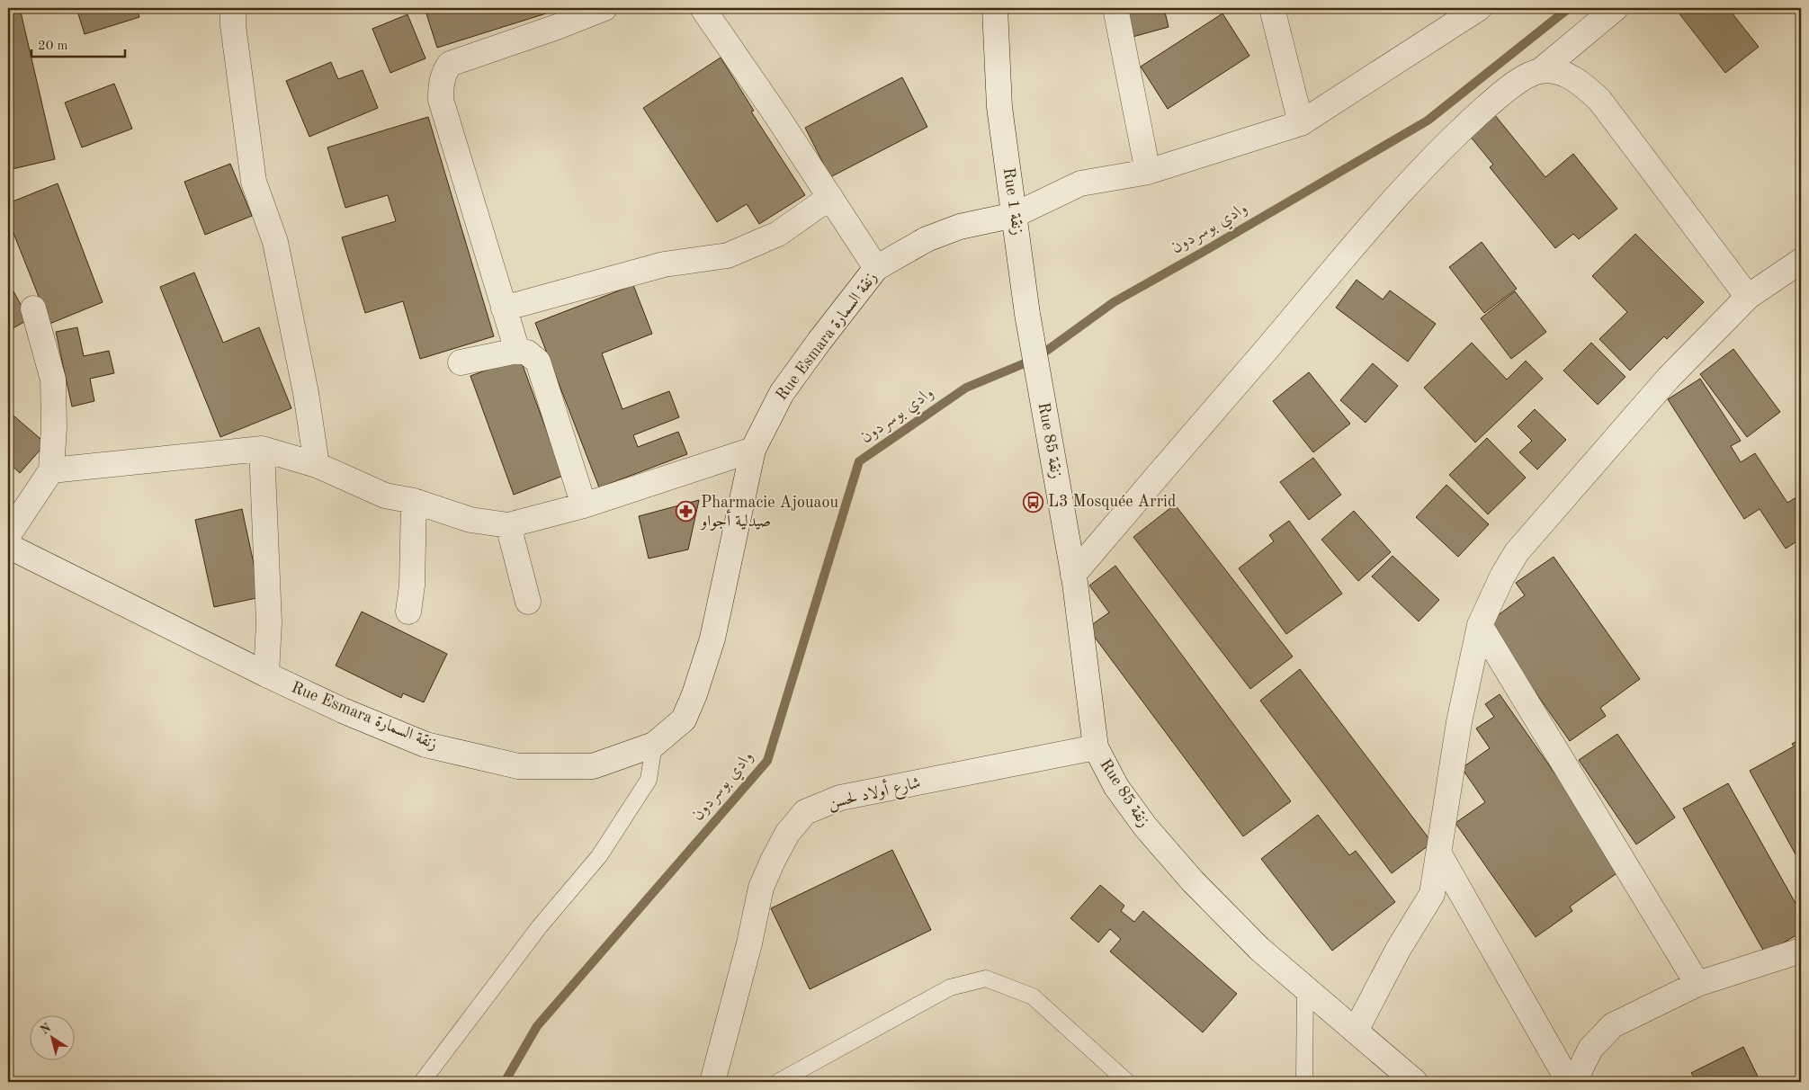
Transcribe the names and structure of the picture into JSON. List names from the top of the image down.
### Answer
{
  "streets": {
    "street": [
      "Rue زنقة 1",
      "Rue Esmara زنقة السمارة",
      "Rue 85 زنقة",
      "شارع أولاد لحسن"
    ]
  },
  "crossings": [
    ["Rue زنقة 1", "Rue Esmara زنقة السمارة"],
    ["Rue زنقة 1", "Rue 85 زنقة"],
    ["Rue 85 زنقة", "شارع أولاد لحسن"]
  ],
  "water": ["وادي بوسردون"],
  "places": {
    "bus stop": ["L3 Mosquée Arrid"],
    "pharmacy": ["Pharmacie Ajouaou صيدلية أجواو"]
  },
  "scale_bar": "20 m",
  "north": "top left"
}
